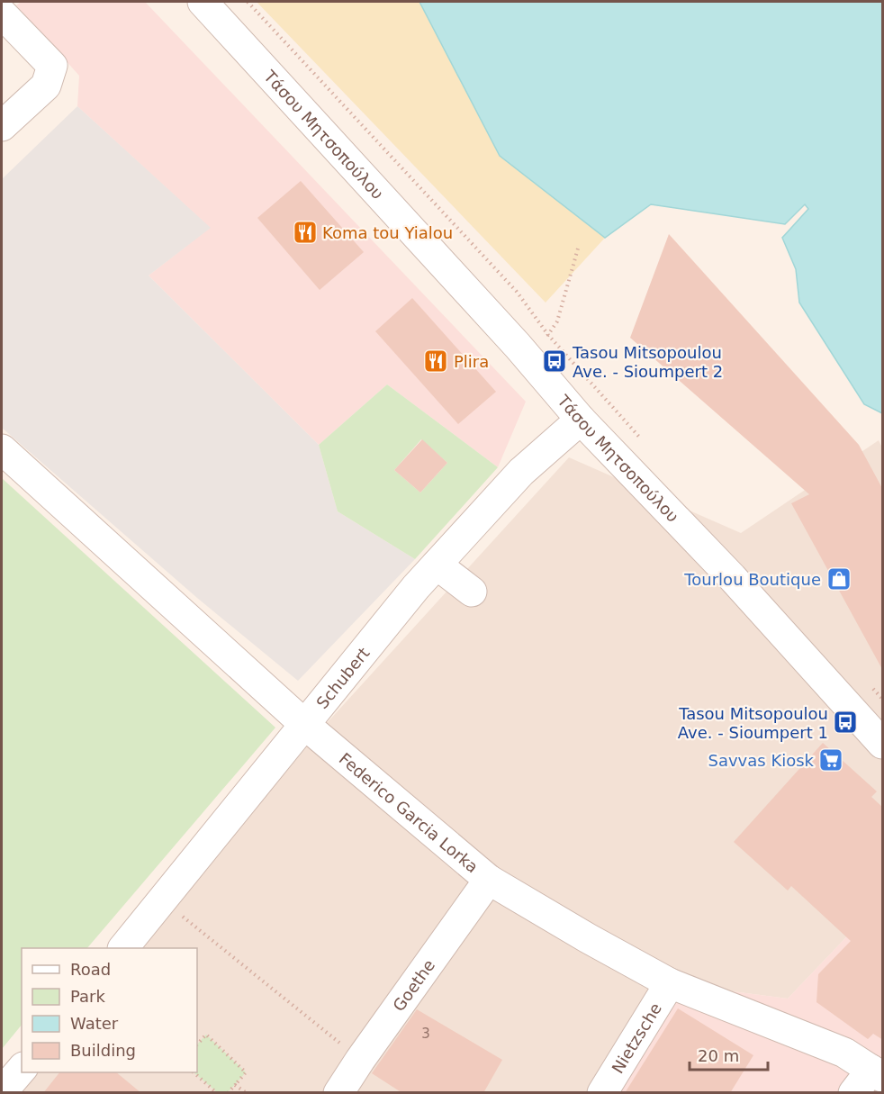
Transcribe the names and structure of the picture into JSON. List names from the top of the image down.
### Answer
{
  "streets": {
    "street": [
      "Τάσου Μητσοπούλου",
      "Schubert",
      "Federico Garcia Lorka",
      "Goethe",
      "Nietzsche"
    ]
  },
  "crossings": [
    ["Τάσου Μητσοπούλου", "Schubert"],
    ["Schubert", "Federico Garcia Lorka"],
    ["Federico Garcia Lorka", "Goethe"],
    ["Federico Garcia Lorka", "Nietzsche"]
  ],
  "places": {
    "restaurant": ["Koma tou Yialou", "Plira"],
    "bus stop": ["Tasou Mitsopoulou Ave. - Sioumpert 2", "Tasou Mitsopoulou Ave. - Sioumpert 1"],
    "shop": ["Tourlou Boutique"],
    "supermarket": ["Savvas Kiosk"]
  },
  "house_numbers": ["3"],
  "legend": [
    "Road",
    "Park",
    "Water",
    "Building"
  ],
  "scale_bar": "20 m"
}
